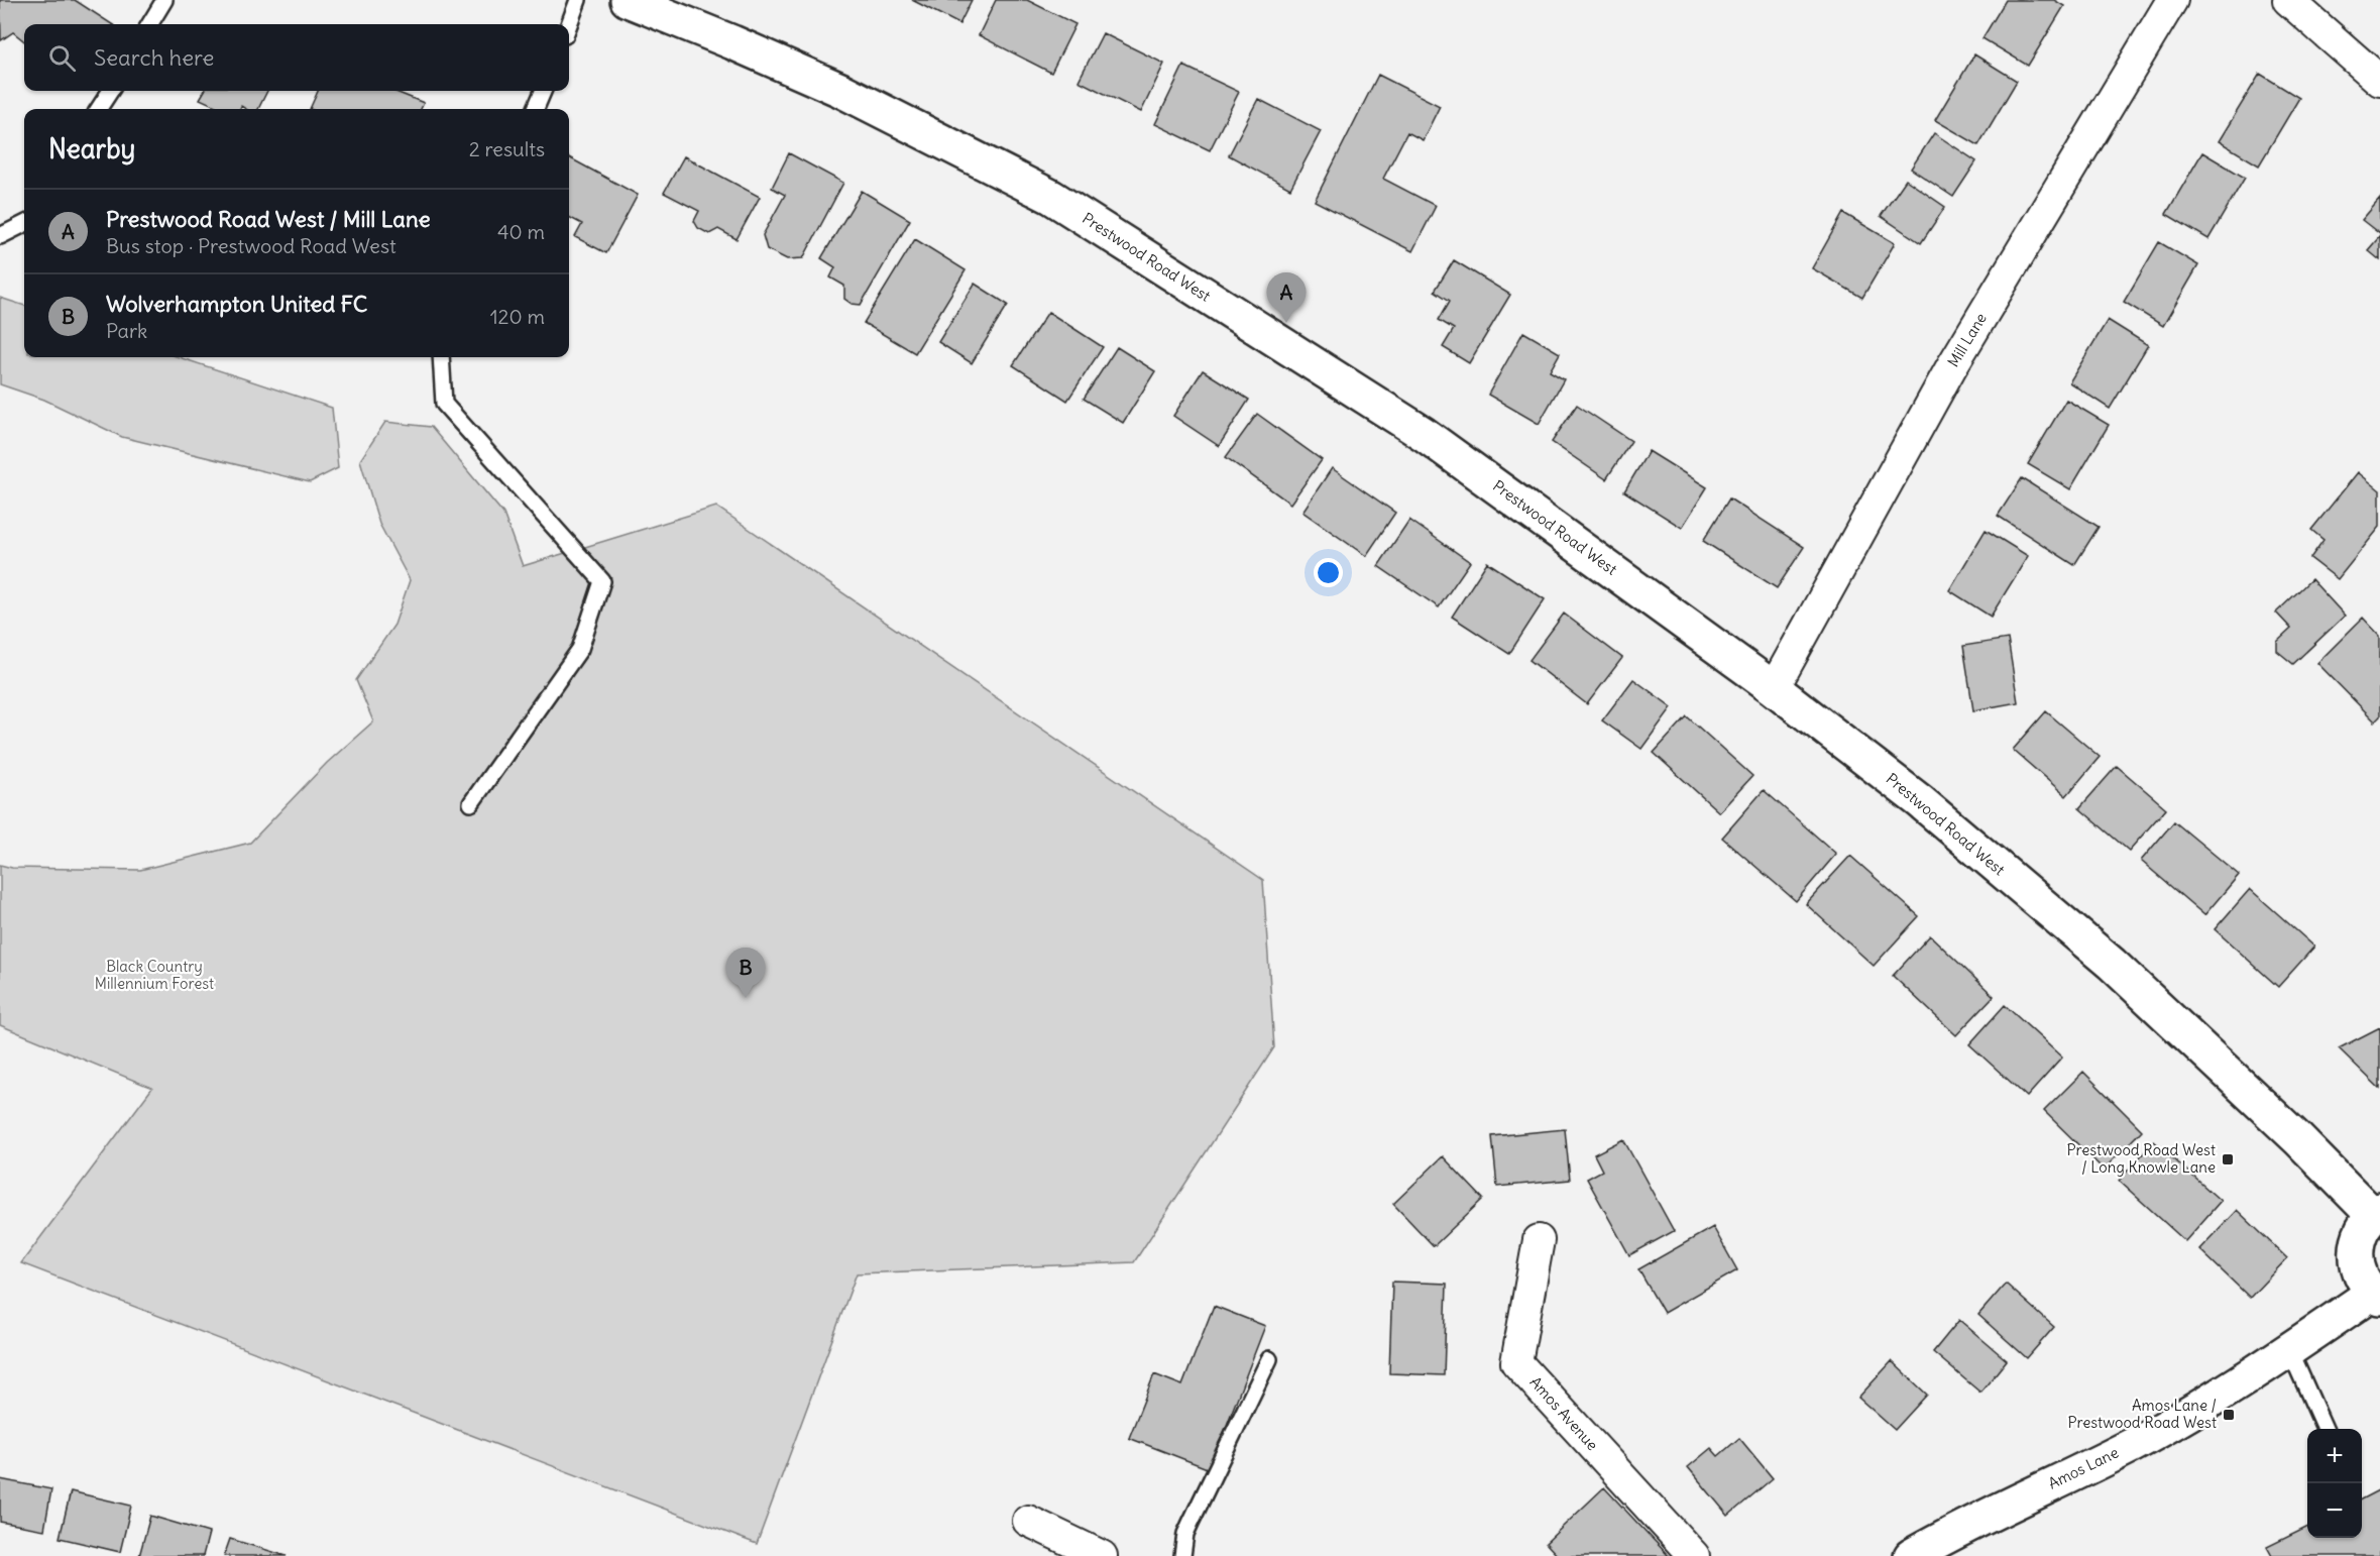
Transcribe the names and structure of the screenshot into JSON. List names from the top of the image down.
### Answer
{
  "streets": {
    "street": [
      "Prestwood Road West",
      "Mill Lane",
      "Amos Avenue",
      "Amos Lane"
    ]
  },
  "crossings": [
    ["Prestwood Road West", "Mill Lane"]
  ],
  "parks": ["Black Country Millennium Forest"],
  "places": {
    "transit": ["Prestwood Road West / Long Knowle Lane", "Amos Lane / Prestwood Road West"]
  },
  "page": {
    "search": "Search here",
    "heading": ["Nearby", "2 results"],
    "list": [
      {
        "mark": "A",
        "name": "Prestwood Road West / Mill Lane",
        "note": "Bus stop · Prestwood Road West",
        "value": "40 m"
      },
      {
        "mark": "B",
        "name": "Wolverhampton United FC",
        "note": "Park",
        "value": "120 m"
      }
    ],
    "pins": ["A", "B"],
    "map_buttons": ["+", "−"]
  }
}
